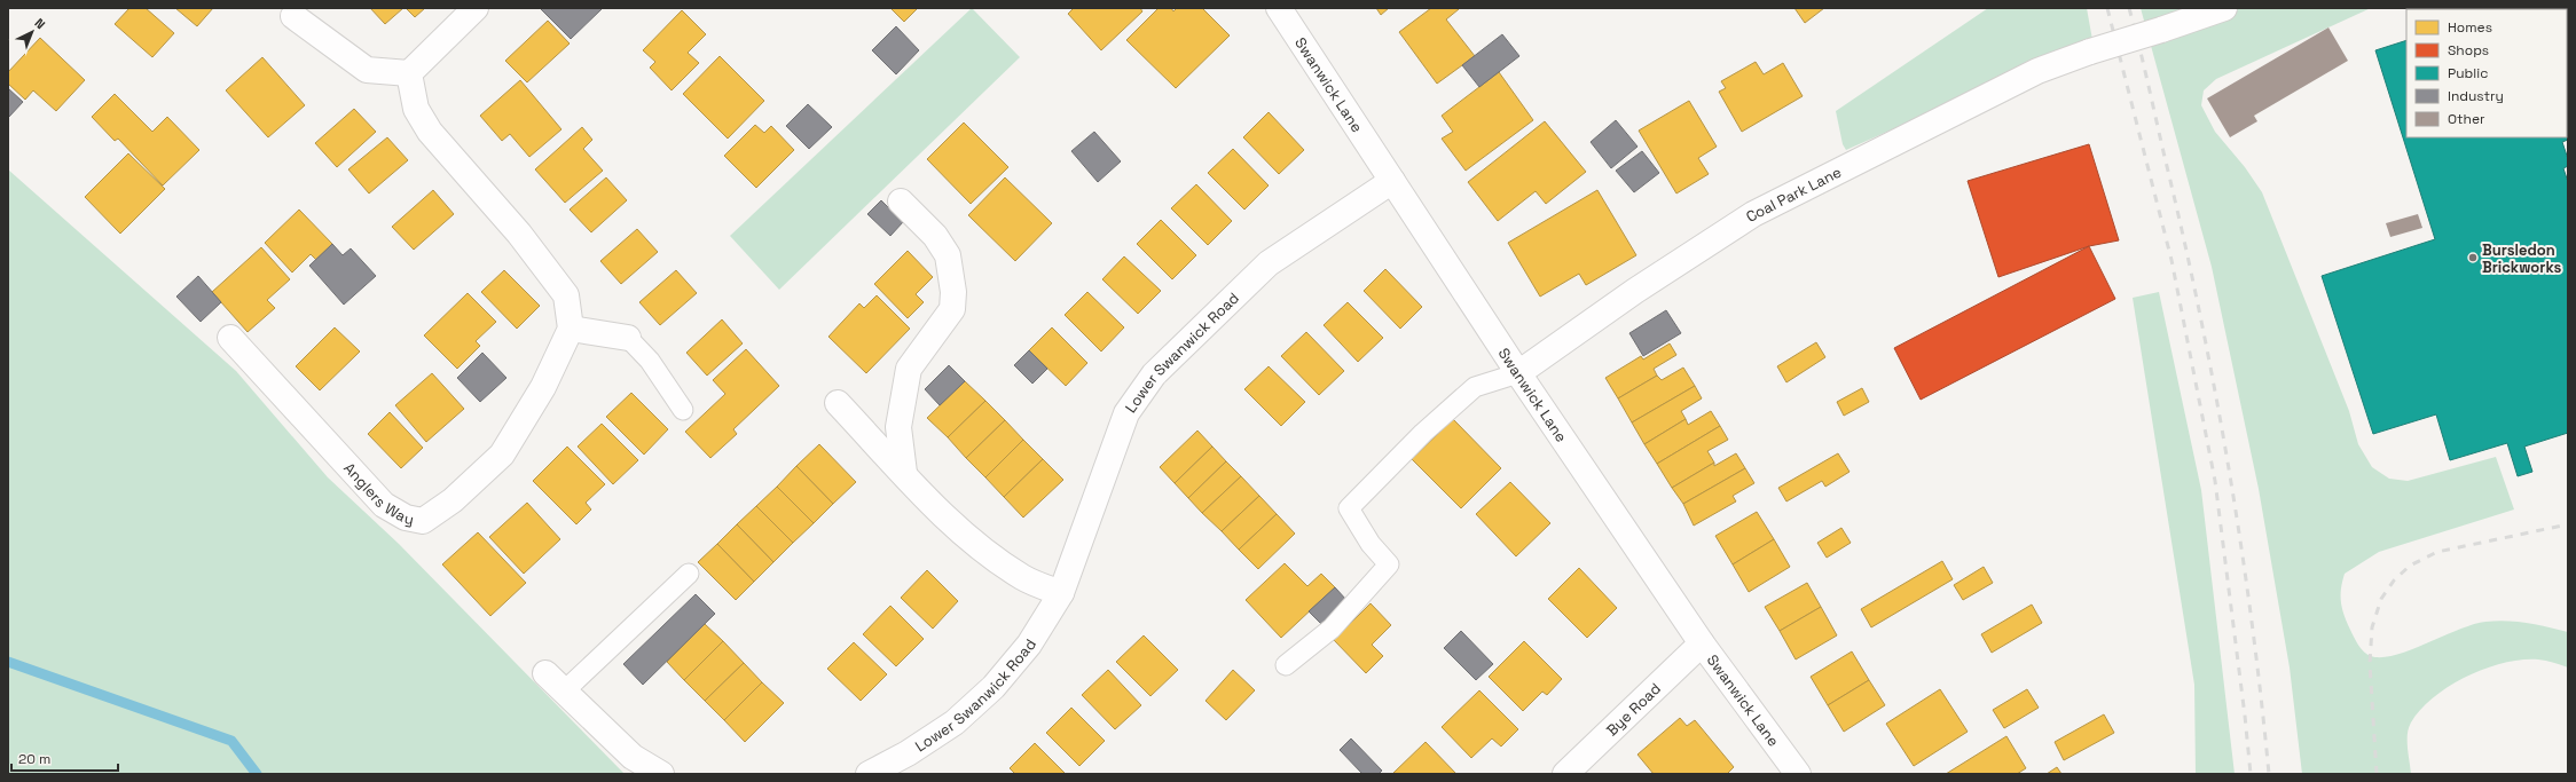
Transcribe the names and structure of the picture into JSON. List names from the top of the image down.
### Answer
{
  "streets": {
    "street": [
      "Swanwick Lane",
      "Coal Park Lane",
      "Lower Swanwick Road",
      "Anglers Way",
      "Bye Road"
    ]
  },
  "crossings": [
    ["Swanwick Lane", "Coal Park Lane"],
    ["Swanwick Lane", "Lower Swanwick Road"],
    ["Swanwick Lane", "Bye Road"]
  ],
  "places": ["Bursledon Brickworks"],
  "legend": [
    "Homes",
    "Shops",
    "Public",
    "Industry",
    "Other"
  ],
  "scale_bar": "20 m",
  "north": "top right"
}
